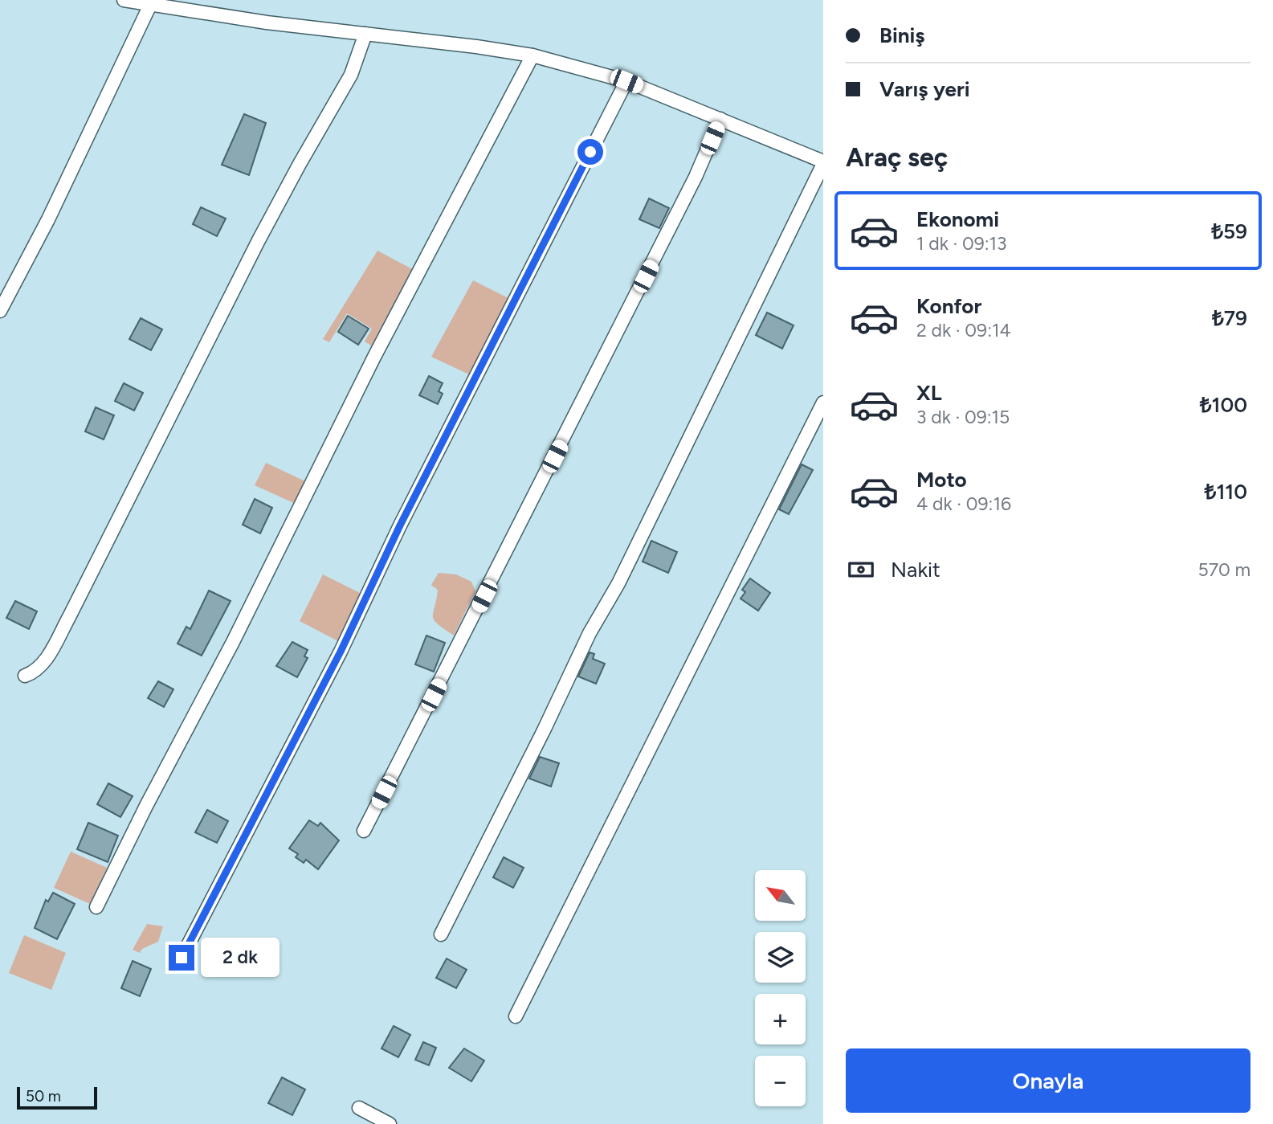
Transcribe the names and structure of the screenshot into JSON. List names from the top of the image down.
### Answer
{
  "scale_bar": "50 m",
  "north": "top left",
  "page": {
    "banner": ["Biniş", "Varış yeri"],
    "heading": "Araç seç",
    "list": [
      {
        "name": "Ekonomi",
        "note": "1 dk · 09:13",
        "value": "₺59"
      },
      {
        "name": "Konfor",
        "note": "2 dk · 09:14",
        "value": "₺79"
      },
      {
        "name": "XL",
        "note": "3 dk · 09:15",
        "value": "₺100"
      },
      {
        "name": "Moto",
        "note": "4 dk · 09:16",
        "value": "₺110"
      }
    ],
    "pay": ["Nakit", "570 m"],
    "map_buttons": ["+", "−"],
    "bubble": "2 dk",
    "buttons": "Onayla",
    "scale": "50 m"
  }
}
